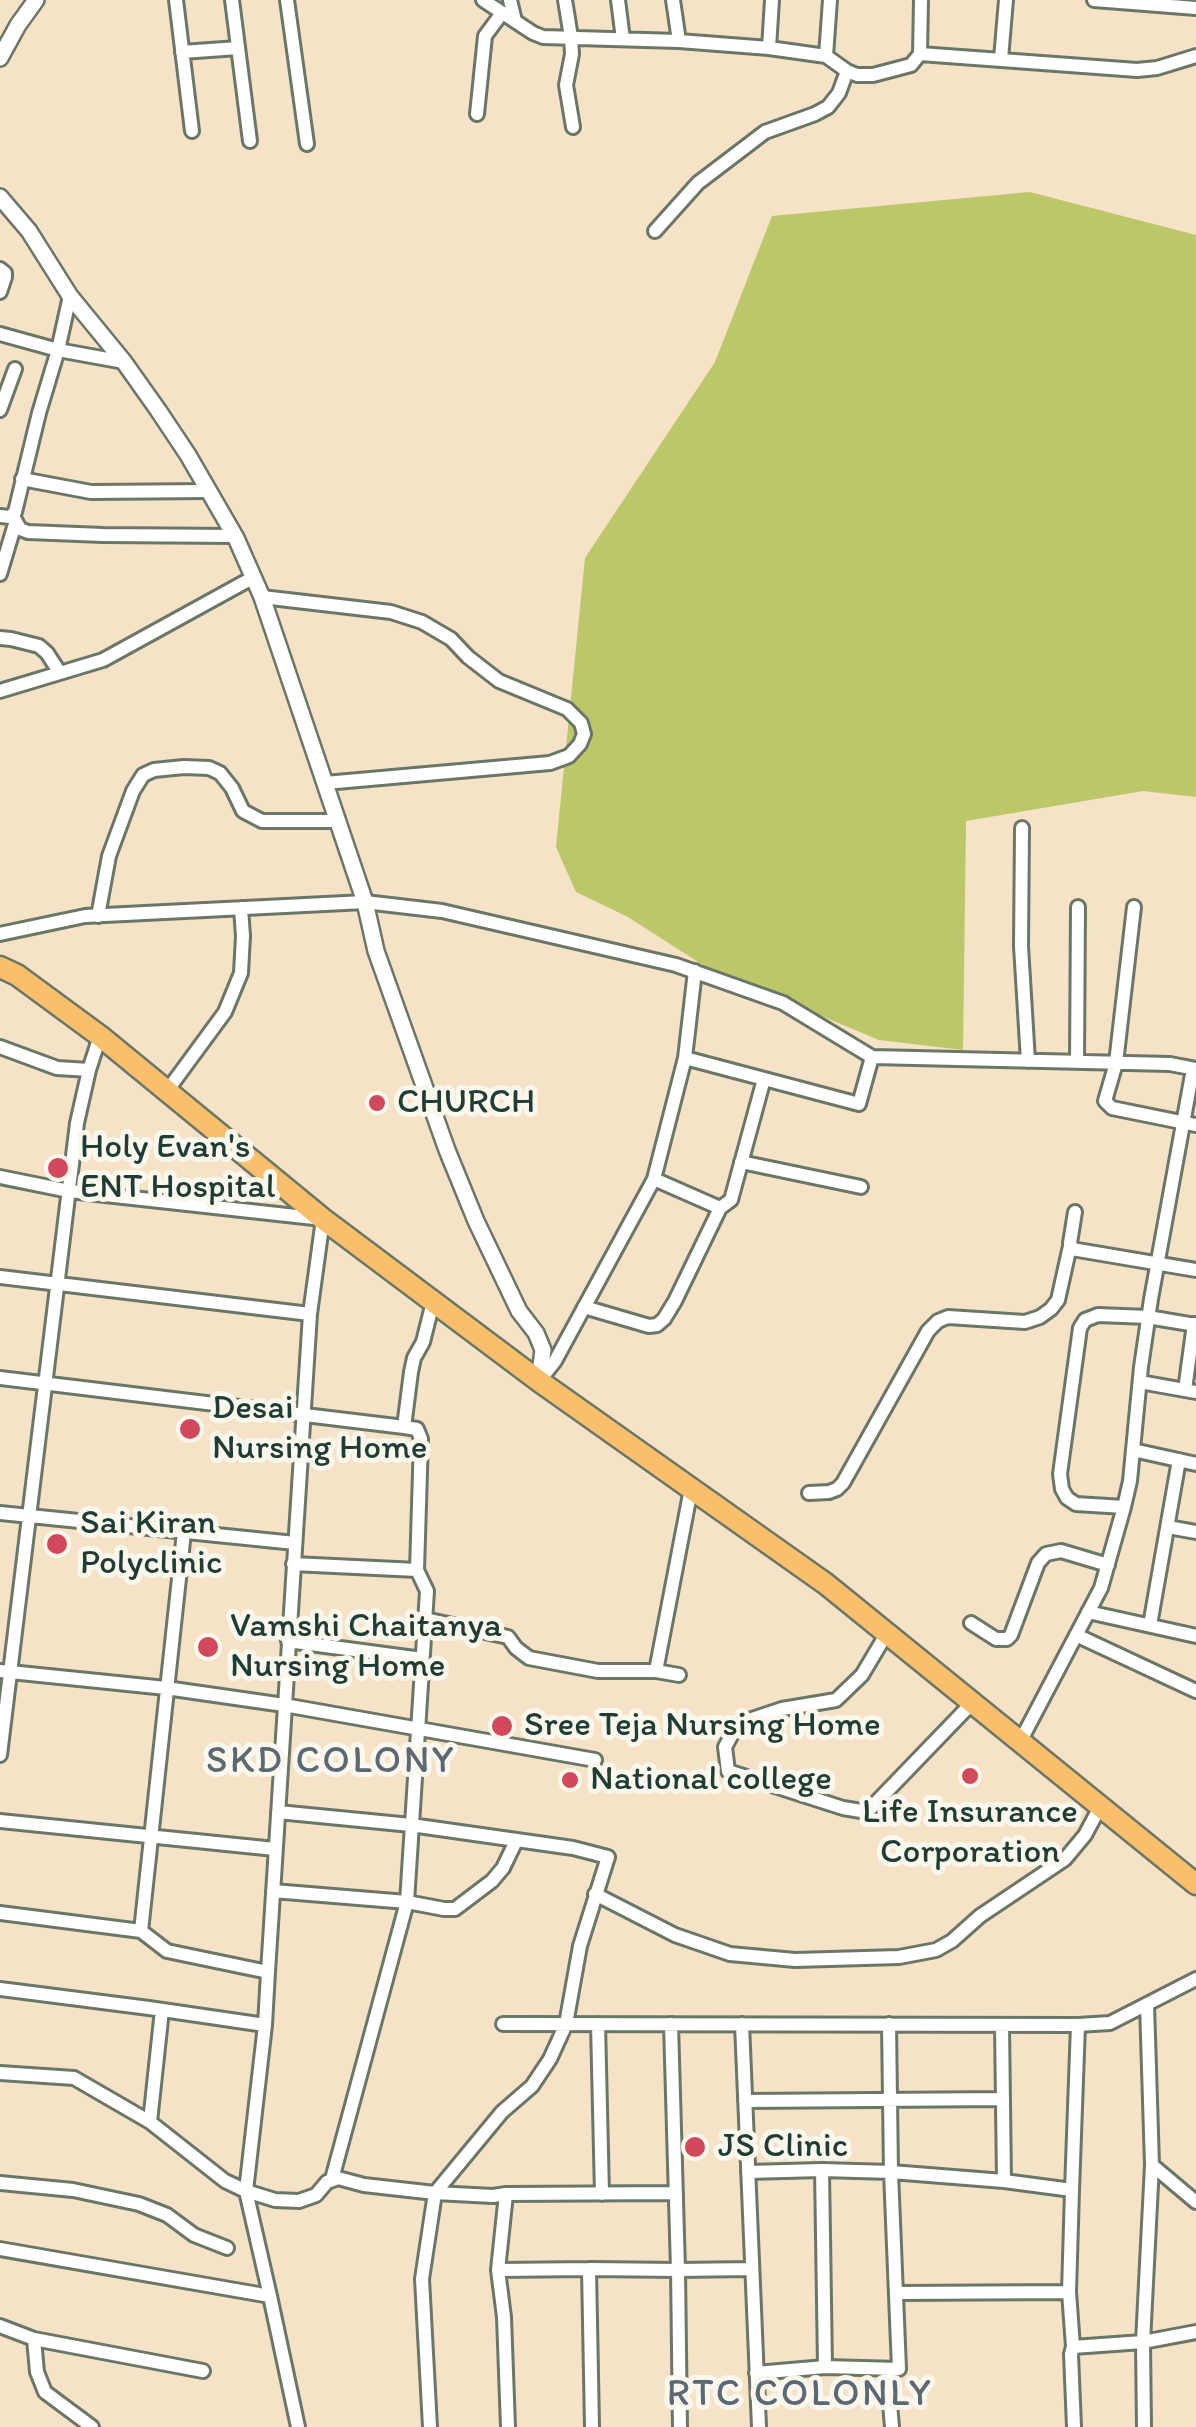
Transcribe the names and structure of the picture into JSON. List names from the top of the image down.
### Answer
{
  "districts": ["SKD COLONY", "RTC COLONLY"],
  "places": [
    "CHURCH",
    "Holy Evan's ENT Hospital",
    "Desai Nursing Home",
    "Sai Kiran Polyclinic",
    "Vamshi Chaitanya Nursing Home",
    "Sree Teja Nursing Home",
    "Life Insurance Corporation",
    "National college",
    "JS Clinic"
  ]
}
